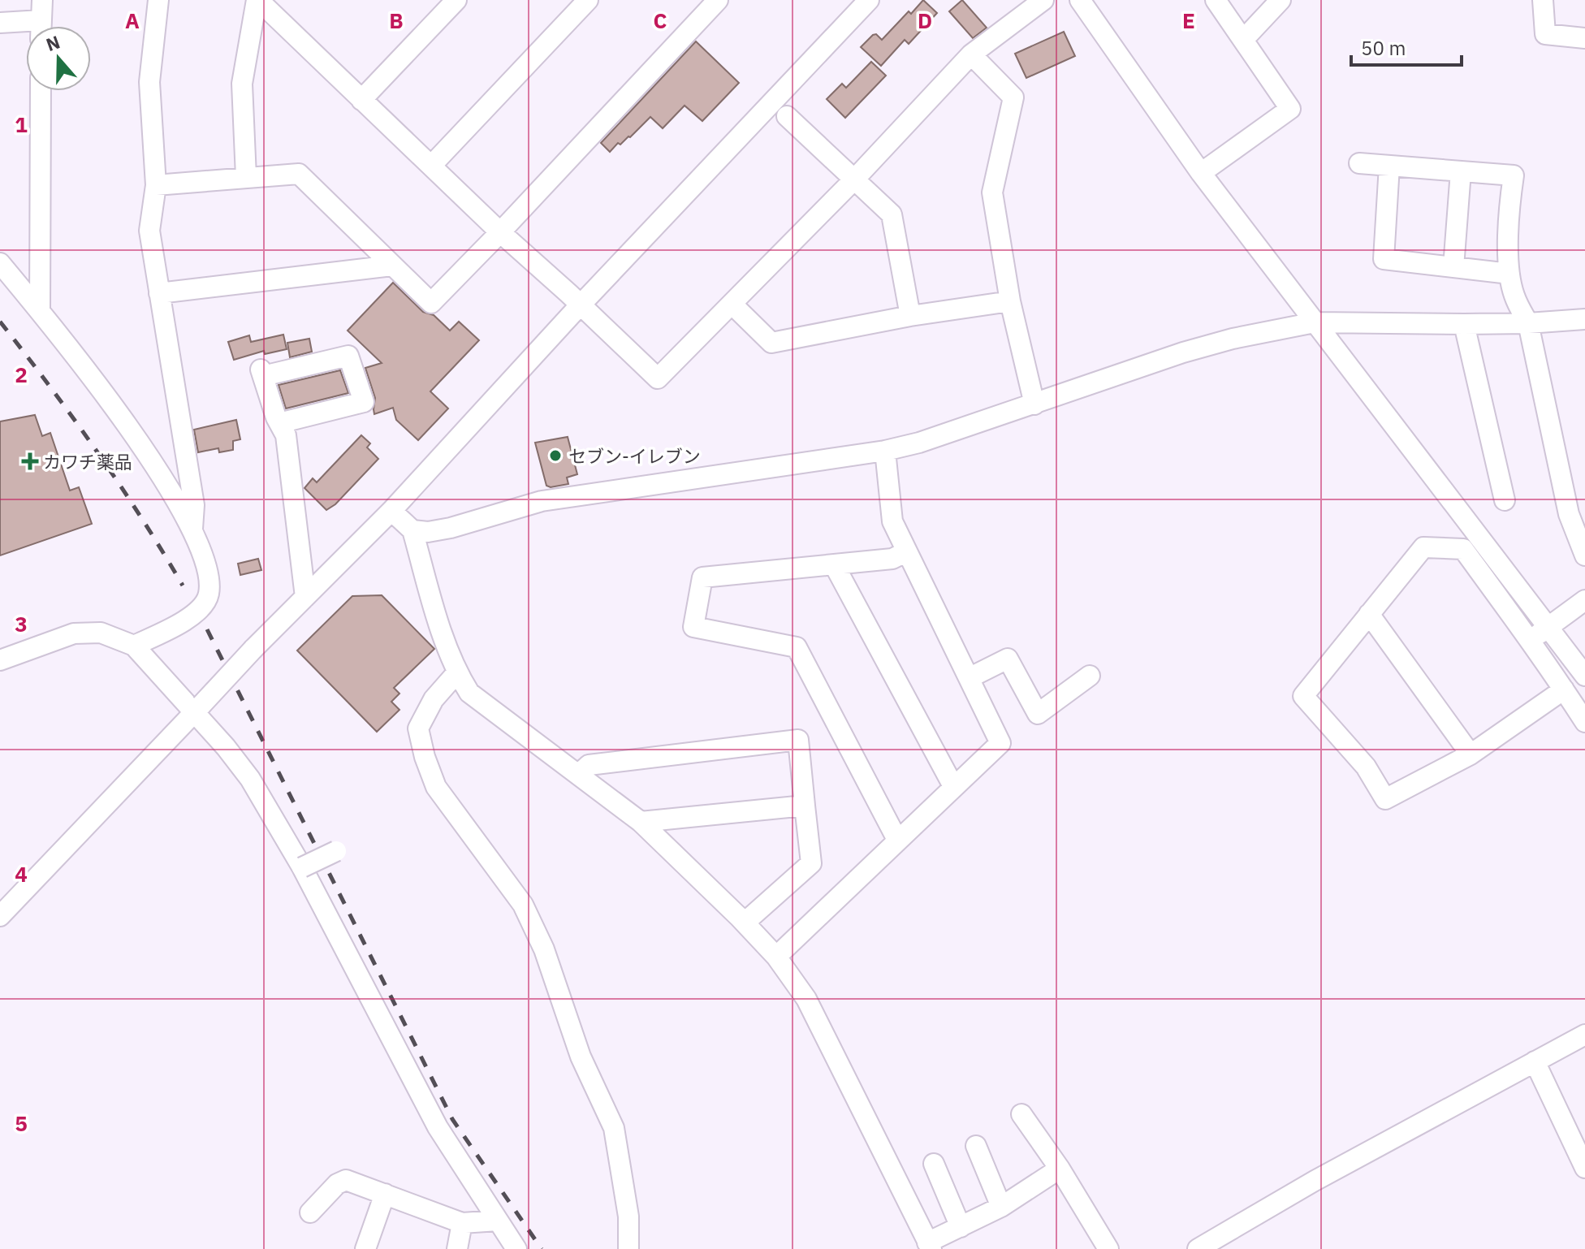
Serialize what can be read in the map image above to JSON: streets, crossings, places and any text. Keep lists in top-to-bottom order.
{
  "places": {
    "other": ["セブン-イレブン"],
    "health": ["カワチ薬品"]
  },
  "scale_bar": "50 m",
  "north": "top",
  "grid": {
    "columns": [
      "A",
      "B",
      "C",
      "D",
      "E"
    ],
    "rows": [
      "1",
      "2",
      "3",
      "4",
      "5"
    ]
  }
}
